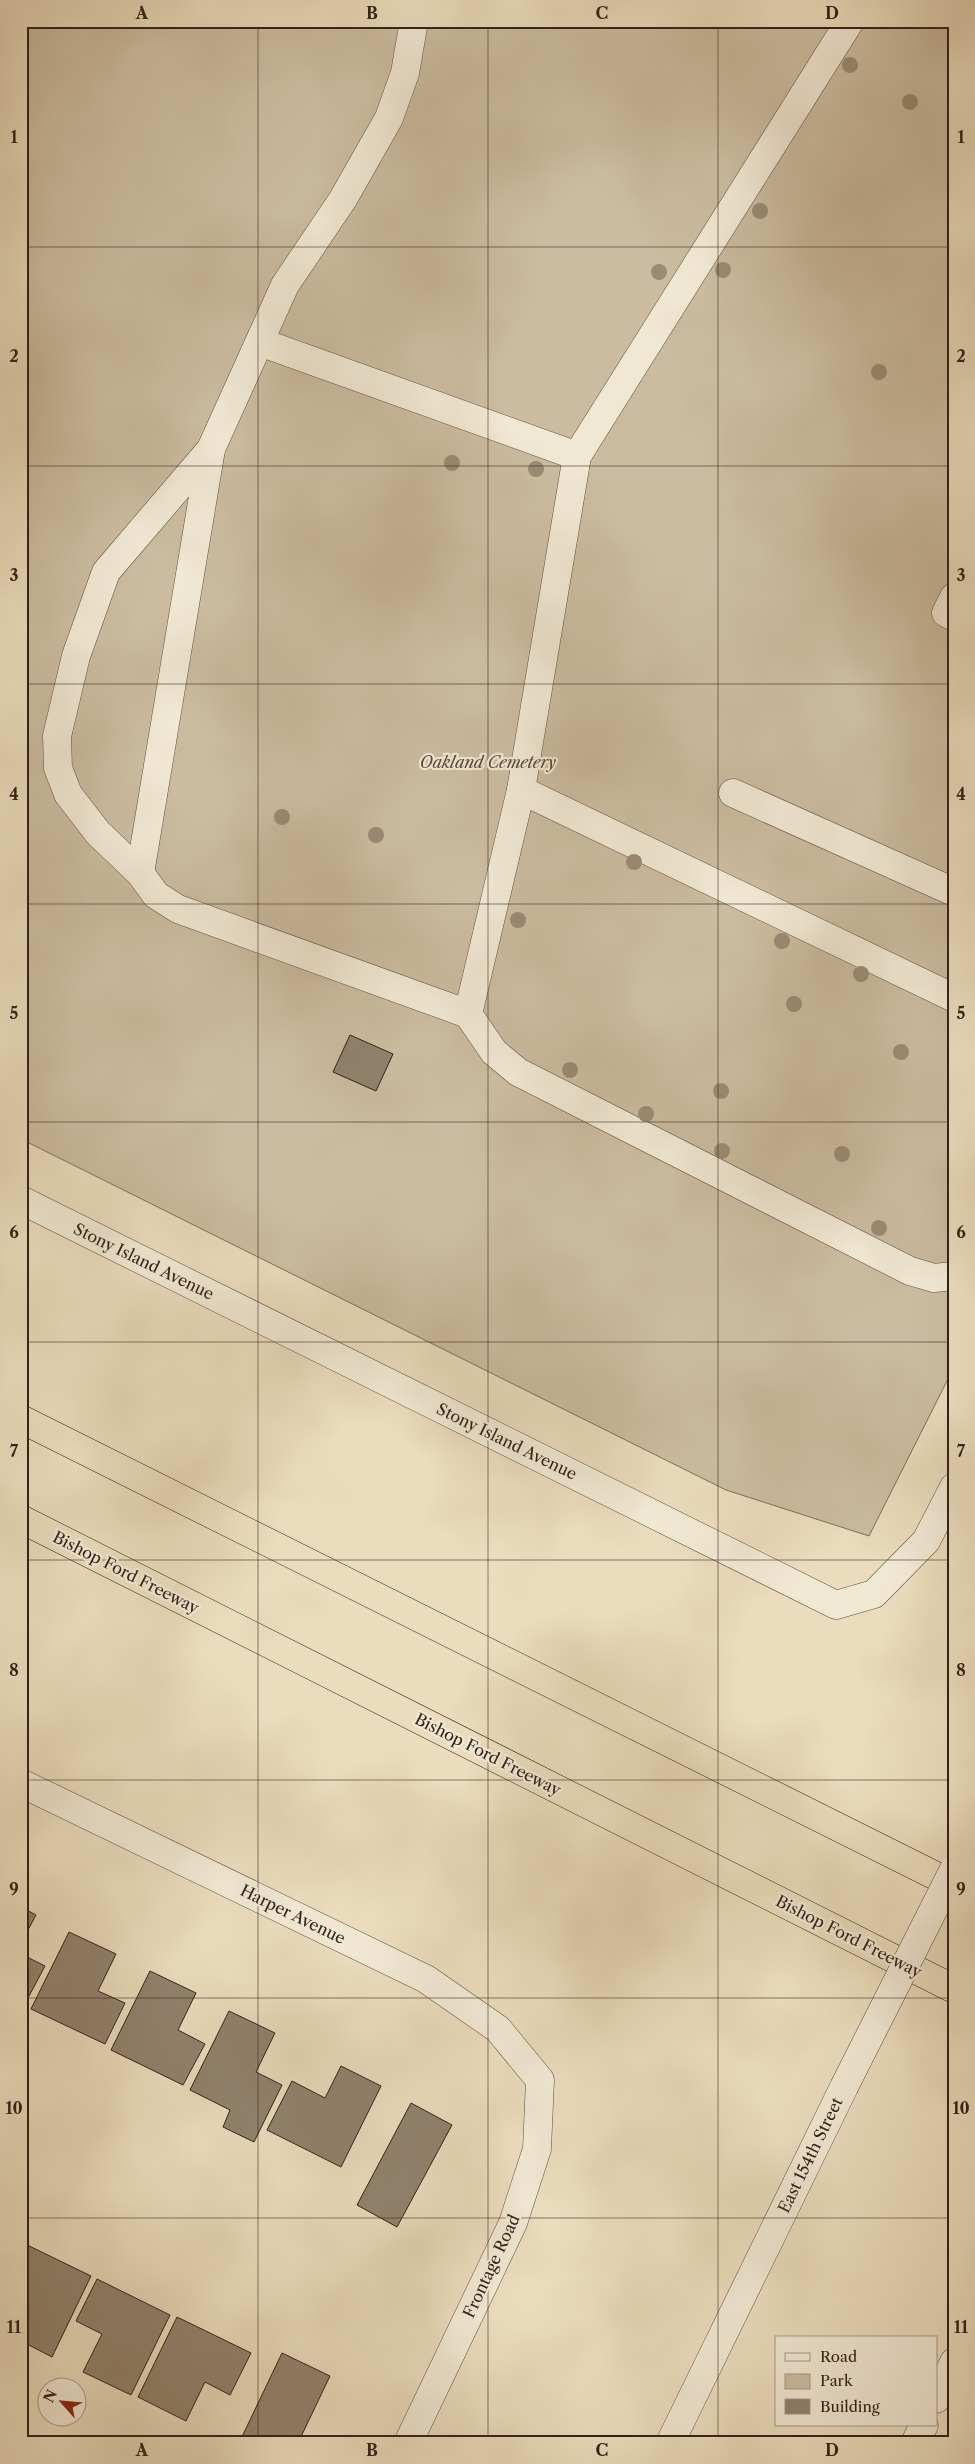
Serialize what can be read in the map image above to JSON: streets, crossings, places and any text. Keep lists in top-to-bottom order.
{
  "streets": {
    "highway": ["Bishop Ford Freeway"],
    "street": [
      "Stony Island Avenue",
      "Harper Avenue",
      "East 154th Street",
      "Frontage Road"
    ]
  },
  "crossings": [
    ["Harper Avenue", "Frontage Road"]
  ],
  "parks": ["Oakland Cemetery"],
  "legend": ["Road", "Park", "Building"],
  "north": "top left",
  "grid": {
    "columns": [
      "A",
      "B",
      "C",
      "D"
    ],
    "rows": [
      "1",
      "2",
      "3",
      "4",
      "5",
      "6",
      "7",
      "8",
      "9",
      "10",
      "11"
    ]
  }
}
